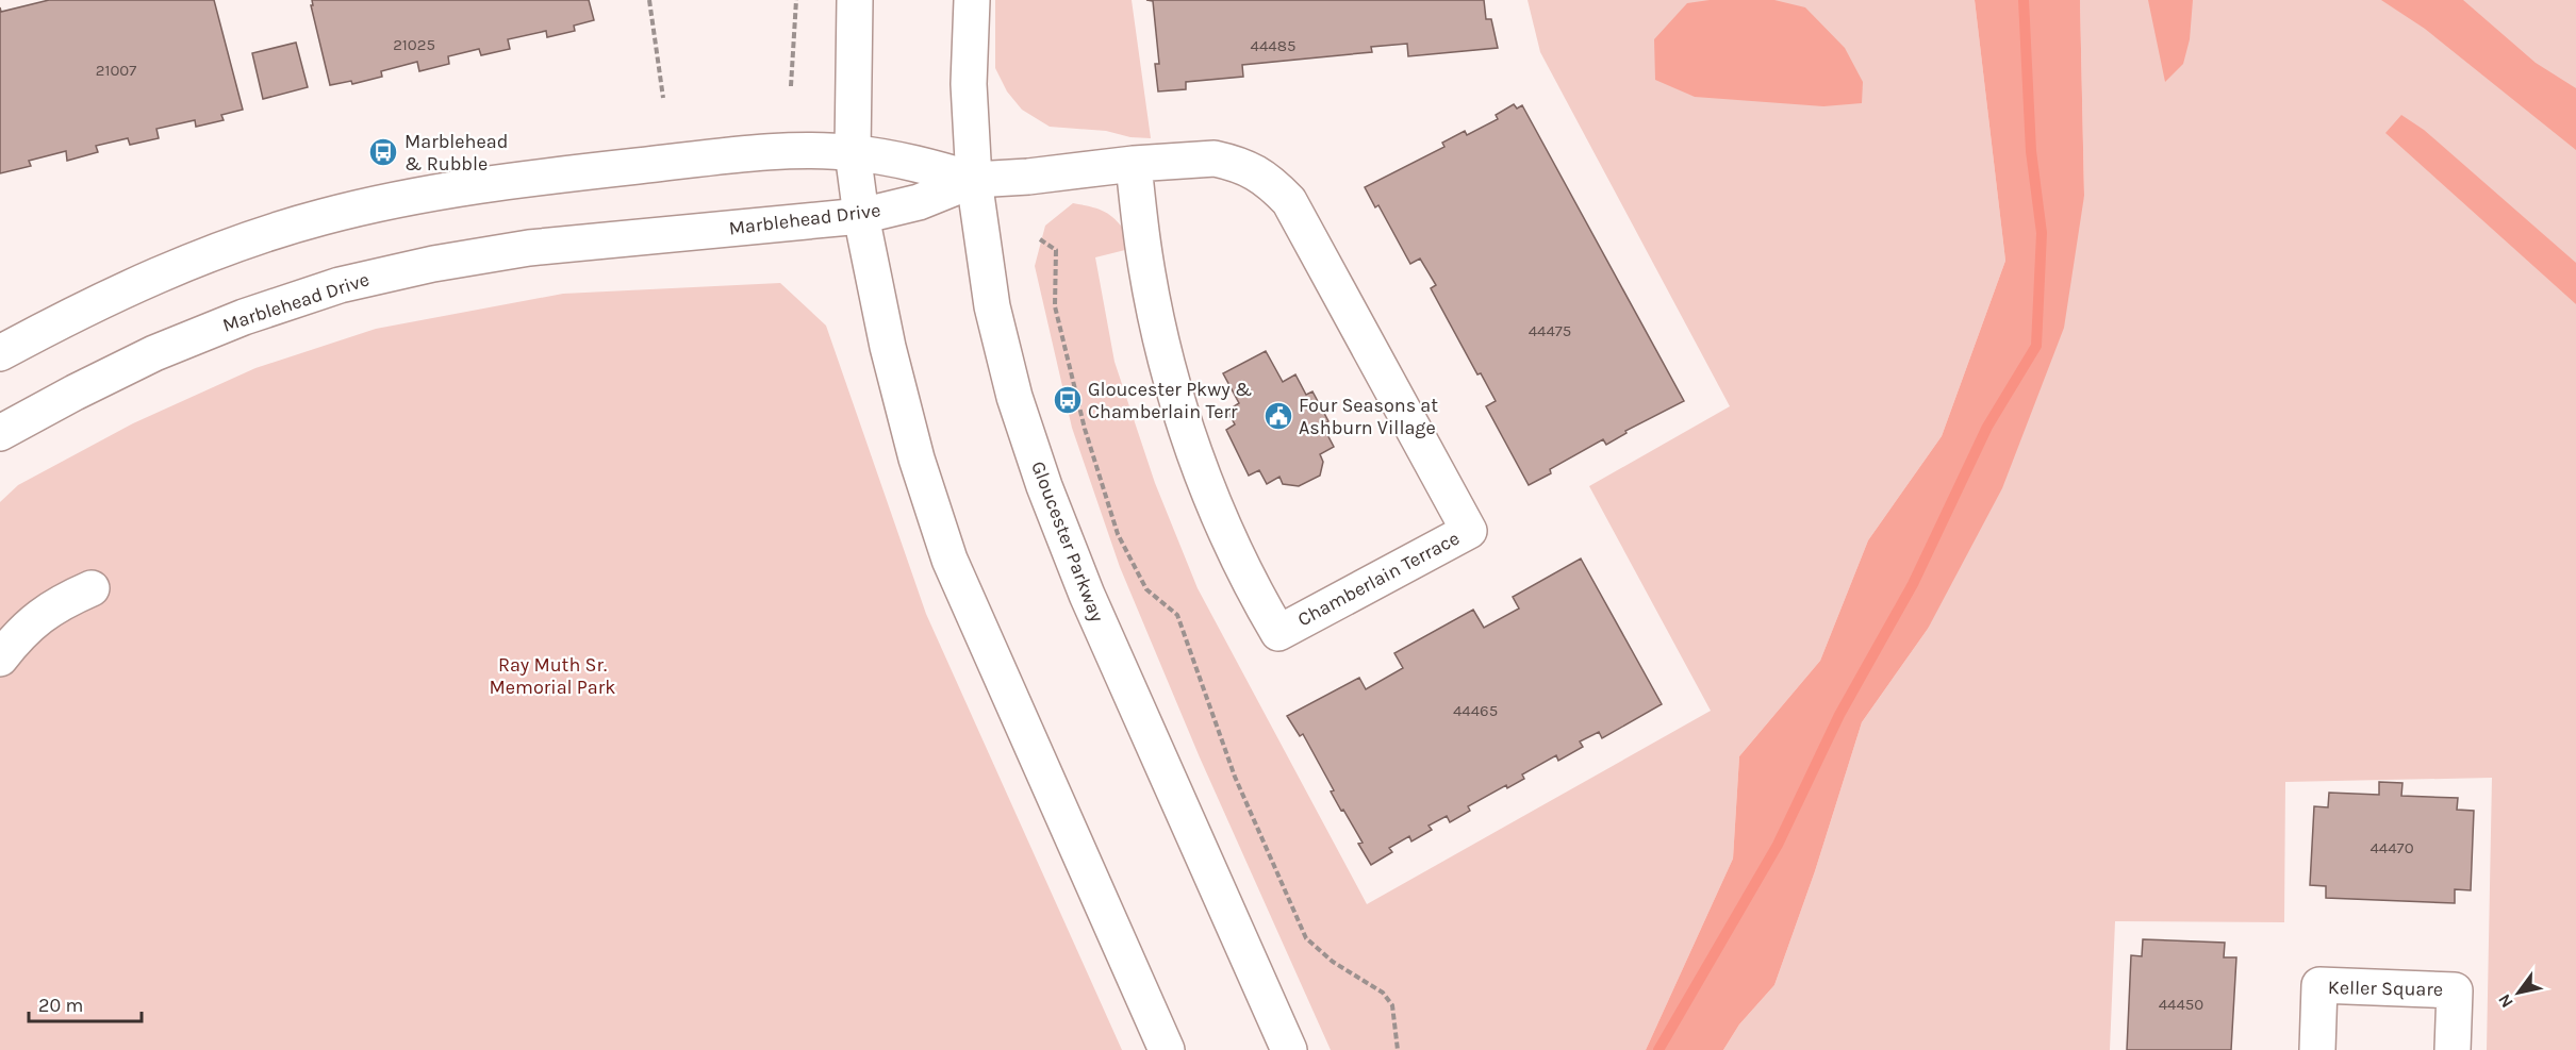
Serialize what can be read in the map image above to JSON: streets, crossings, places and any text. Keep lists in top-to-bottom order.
{
  "streets": {
    "street": [
      "Marblehead Drive",
      "Gloucester Parkway",
      "Chamberlain Terrace",
      "Keller Square"
    ]
  },
  "crossings": [
    ["Marblehead Drive", "Gloucester Parkway"],
    ["Marblehead Drive", "Chamberlain Terrace"],
    ["Gloucester Parkway", "Chamberlain Terrace"]
  ],
  "parks": ["Ray Muth Sr. Memorial Park"],
  "places": {
    "bus stop": ["Marblehead & Rubble", "Gloucester Pkwy & Chamberlain Terr"],
    "public building": ["Four Seasons at Ashburn Village"]
  },
  "house_numbers": [
    "21025",
    "44485",
    "21007",
    "44475",
    "44465",
    "44470",
    "44450"
  ],
  "scale_bar": "20 m",
  "north": "bottom left"
}
